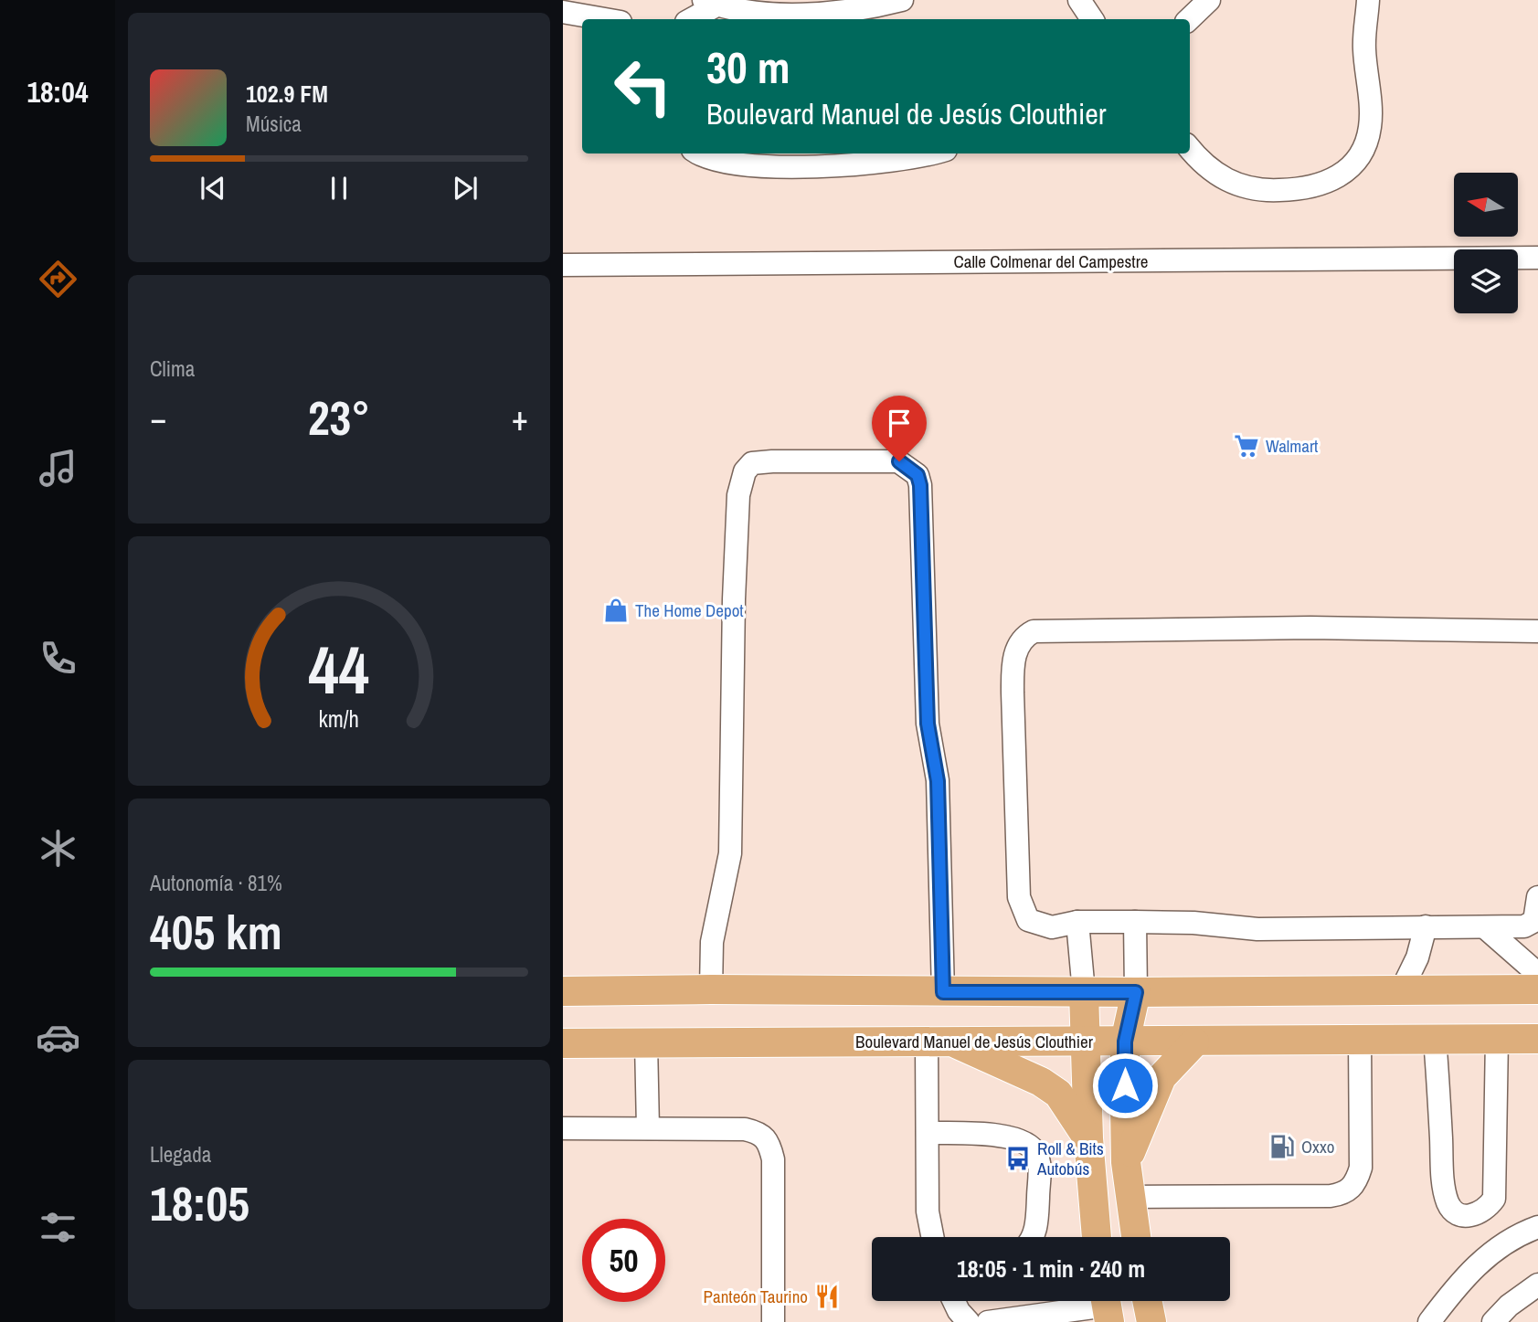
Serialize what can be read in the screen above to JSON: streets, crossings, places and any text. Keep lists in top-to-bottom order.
{
  "streets": {
    "main road": ["Boulevard Manuel de Jesús Clouthier"],
    "street": ["Calle Colmenar del Campestre"]
  },
  "places": {
    "supermarket": ["Walmart"],
    "shop": ["The Home Depot"],
    "fuel station": ["Oxxo"],
    "bus stop": ["Roll & Bits Autobús"],
    "restaurant": ["Panteón Taurino"]
  },
  "north": "left",
  "page": {
    "tabs": "18:04",
    "turn": ["30 m", "Boulevard Manuel de Jesús Clouthier"],
    "song": ["102.9 FM", "Música"],
    "tile": [
      "Clima",
      ["Autonomía · 81%", "405 km"],
      ["Llegada", "18:05"]
    ],
    "heat": ["−", "23°", "+"],
    "limit": "50",
    "trip": "18:05 · 1 min · 240 m",
    "gauge": ["44", "km/h"]
  }
}
